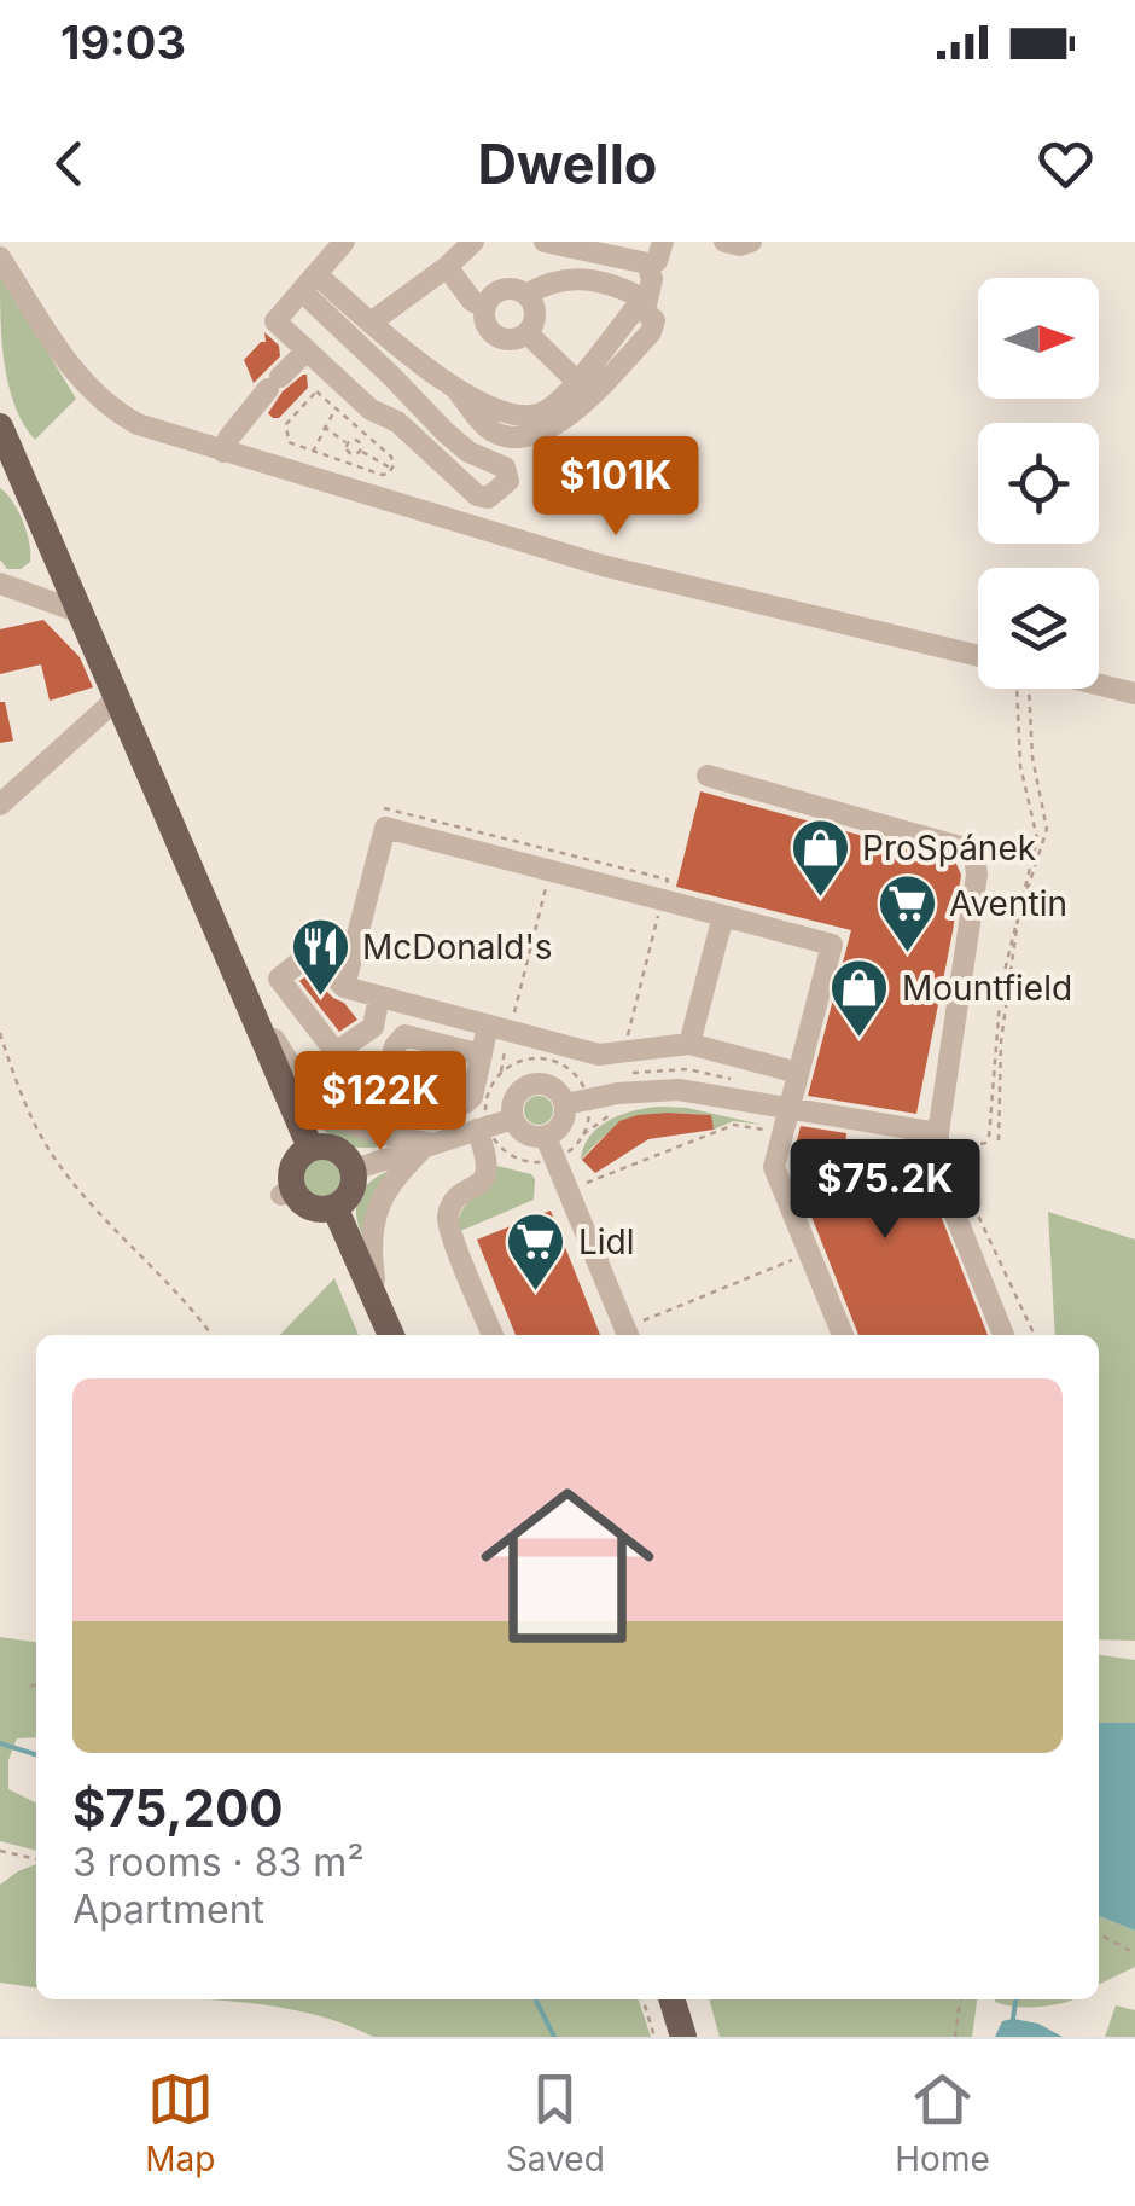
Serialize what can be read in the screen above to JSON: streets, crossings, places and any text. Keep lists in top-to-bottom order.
{
  "places": {
    "shop": ["ProSpánek", "Mountfield"],
    "supermarket": ["Aventin", "Lidl"],
    "restaurant": ["McDonald's"]
  },
  "north": "right",
  "page": {
    "status": "19:03",
    "header": "Dwello",
    "price": ["$101K", "$122K", "$75.2K"],
    "list": [
      {
        "name": "$75,200",
        "note": "3 rooms · 83 m² · Apartment"
      }
    ],
    "tabs": ["Map", "Saved", "Home"]
  }
}
